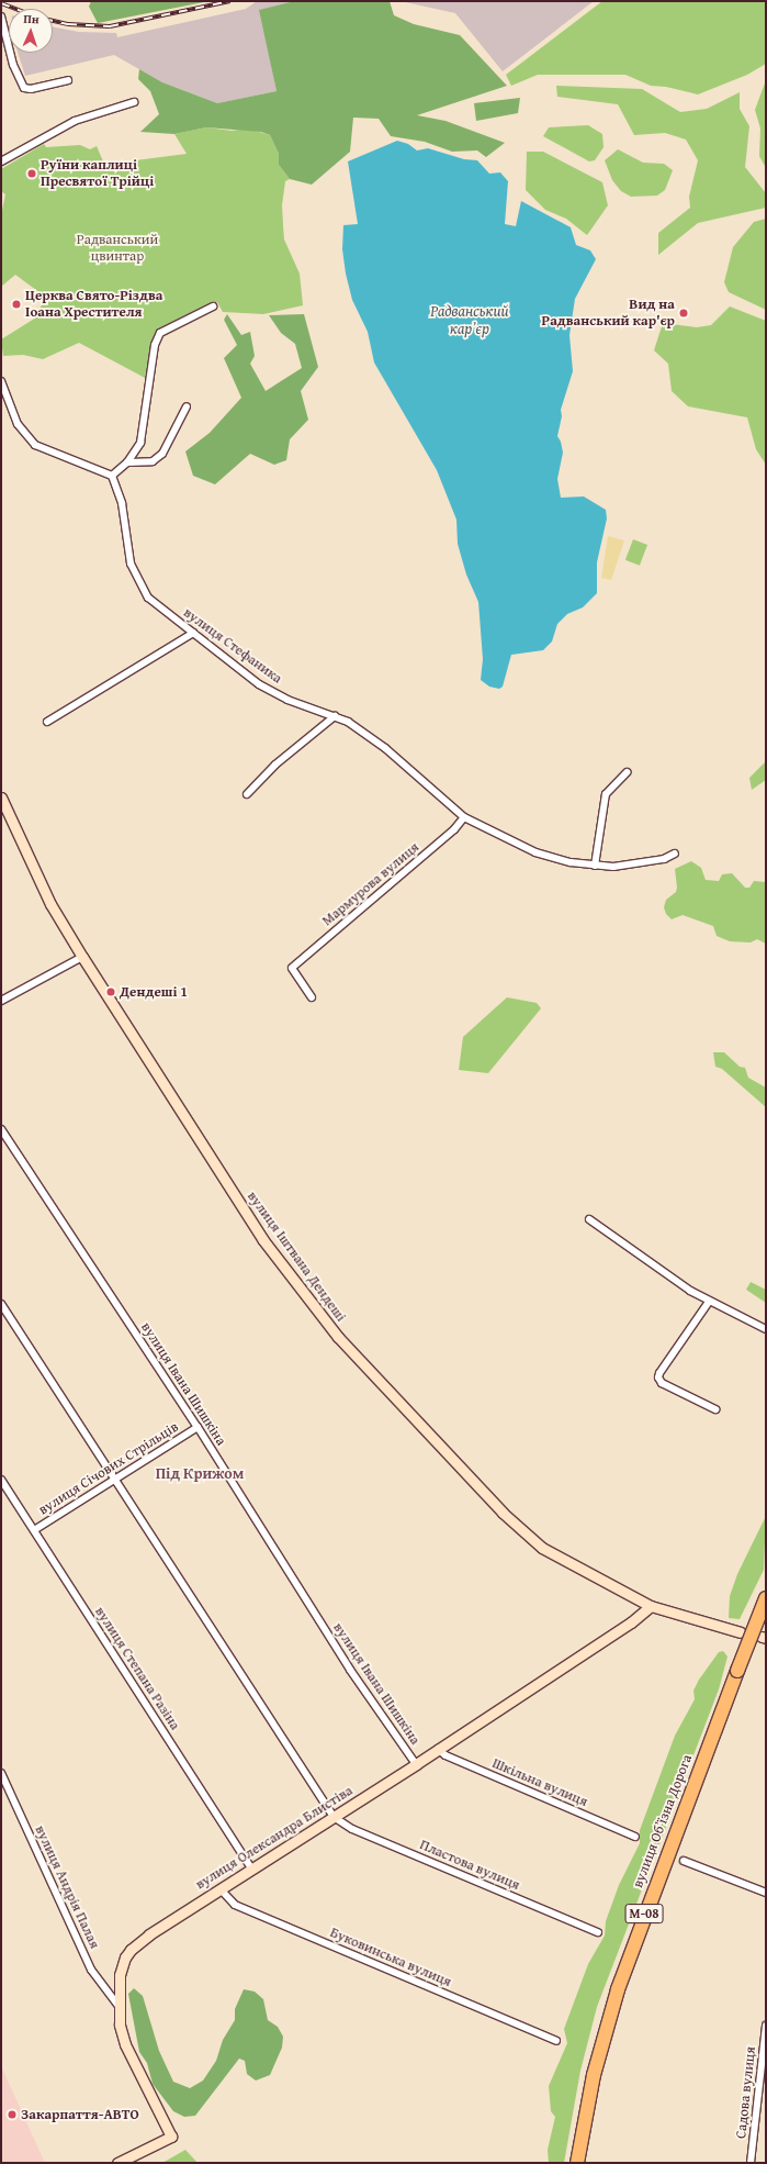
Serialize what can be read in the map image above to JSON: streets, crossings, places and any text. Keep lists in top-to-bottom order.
{
  "streets": {
    "highway": ["вулиця Обʼїзна Дорога", "М-08"],
    "street": [
      "вулиця Стефаника",
      "Мармурова вулиця",
      "вулиця Іштвана Дендеші",
      "вулиця Івана Шишкіна",
      "вулиця Січових Стрільців",
      "вулиця Степана Разіна",
      "Шкільна вулиця",
      "вулиця Олександра Блистіва",
      "Пластова вулиця",
      "вулиця Андрія Палая",
      "Буковинська вулиця",
      "Садова вулиця"
    ]
  },
  "crossings": [
    ["вулиця Стефаника", "Мармурова вулиця"],
    ["вулиця Іштвана Дендеші", "вулиця Олександра Блистіва"],
    ["вулиця Івана Шишкіна", "вулиця Січових Стрільців"],
    ["вулиця Івана Шишкіна", "вулиця Олександра Блистіва"],
    ["вулиця Січових Стрільців", "вулиця Степана Разіна"],
    ["вулиця Степана Разіна", "вулиця Олександра Блистіва"],
    ["Шкільна вулиця", "вулиця Олександра Блистіва"],
    ["вулиця Олександра Блистіва", "Пластова вулиця"],
    ["вулиця Олександра Блистіва", "вулиця Андрія Палая"],
    ["вулиця Олександра Блистіва", "Буковинська вулиця"]
  ],
  "districts": ["Під Крижом"],
  "water": ["Радванський карʼєр"],
  "parks": ["Радванський цвинтар"],
  "places": [
    "Руїни каплиці Пресвятої Трійці",
    "Церква Свято-Різдва Іоана Хрестителя",
    "Вид на Радванський кар'єр",
    "Дендеші 1",
    "Закарпаття-АВТО"
  ],
  "north": "top"
}
